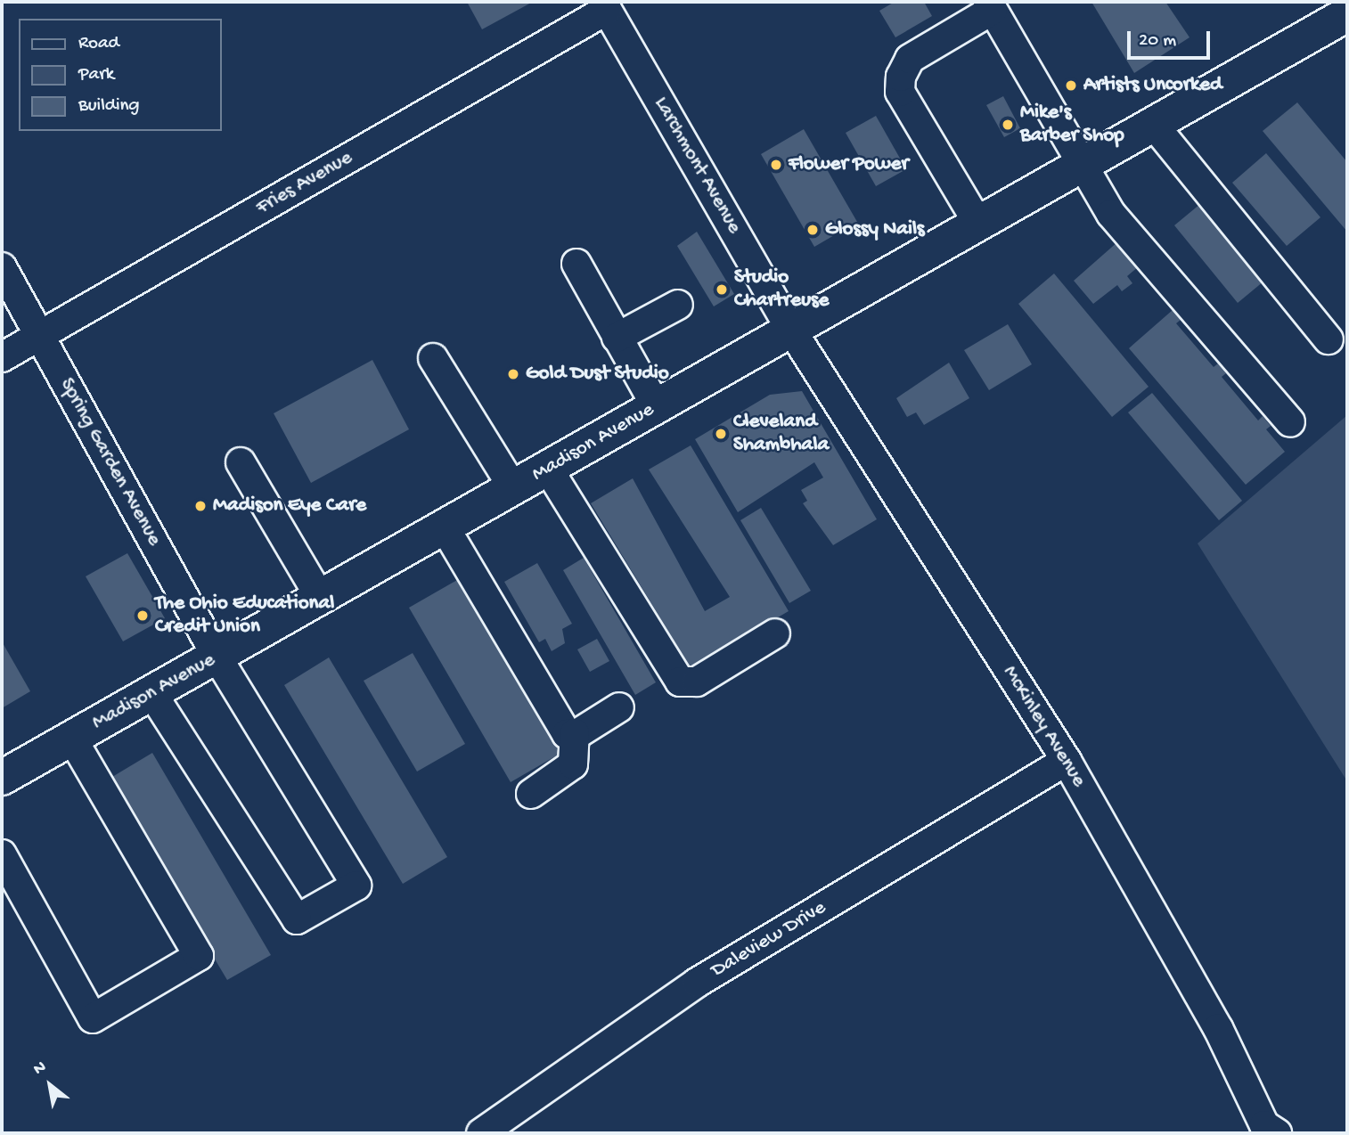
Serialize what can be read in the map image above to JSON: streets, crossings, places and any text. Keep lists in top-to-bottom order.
{
  "streets": {
    "main road": ["Madison Avenue"],
    "street": [
      "Larchmont Avenue",
      "Fries Avenue",
      "Spring Garden Avenue",
      "McKinley Avenue",
      "Daleview Drive"
    ]
  },
  "crossings": [
    ["Larchmont Avenue", "Fries Avenue"],
    ["Larchmont Avenue", "Madison Avenue"],
    ["Larchmont Avenue", "McKinley Avenue"],
    ["Fries Avenue", "Spring Garden Avenue"],
    ["Madison Avenue", "Spring Garden Avenue"],
    ["Madison Avenue", "McKinley Avenue"],
    ["McKinley Avenue", "Daleview Drive"]
  ],
  "places": [
    "Artists Uncorked",
    "Mike's Barber Shop",
    "Flower Power",
    "Glossy Nails",
    "Studio Chartreuse",
    "Gold Dust Studio",
    "Cleveland Shambhala",
    "Madison Eye Care",
    "The Ohio Educational Credit Union"
  ],
  "legend": ["Road", "Park", "Building"],
  "scale_bar": "20 m",
  "north": "top left"
}
